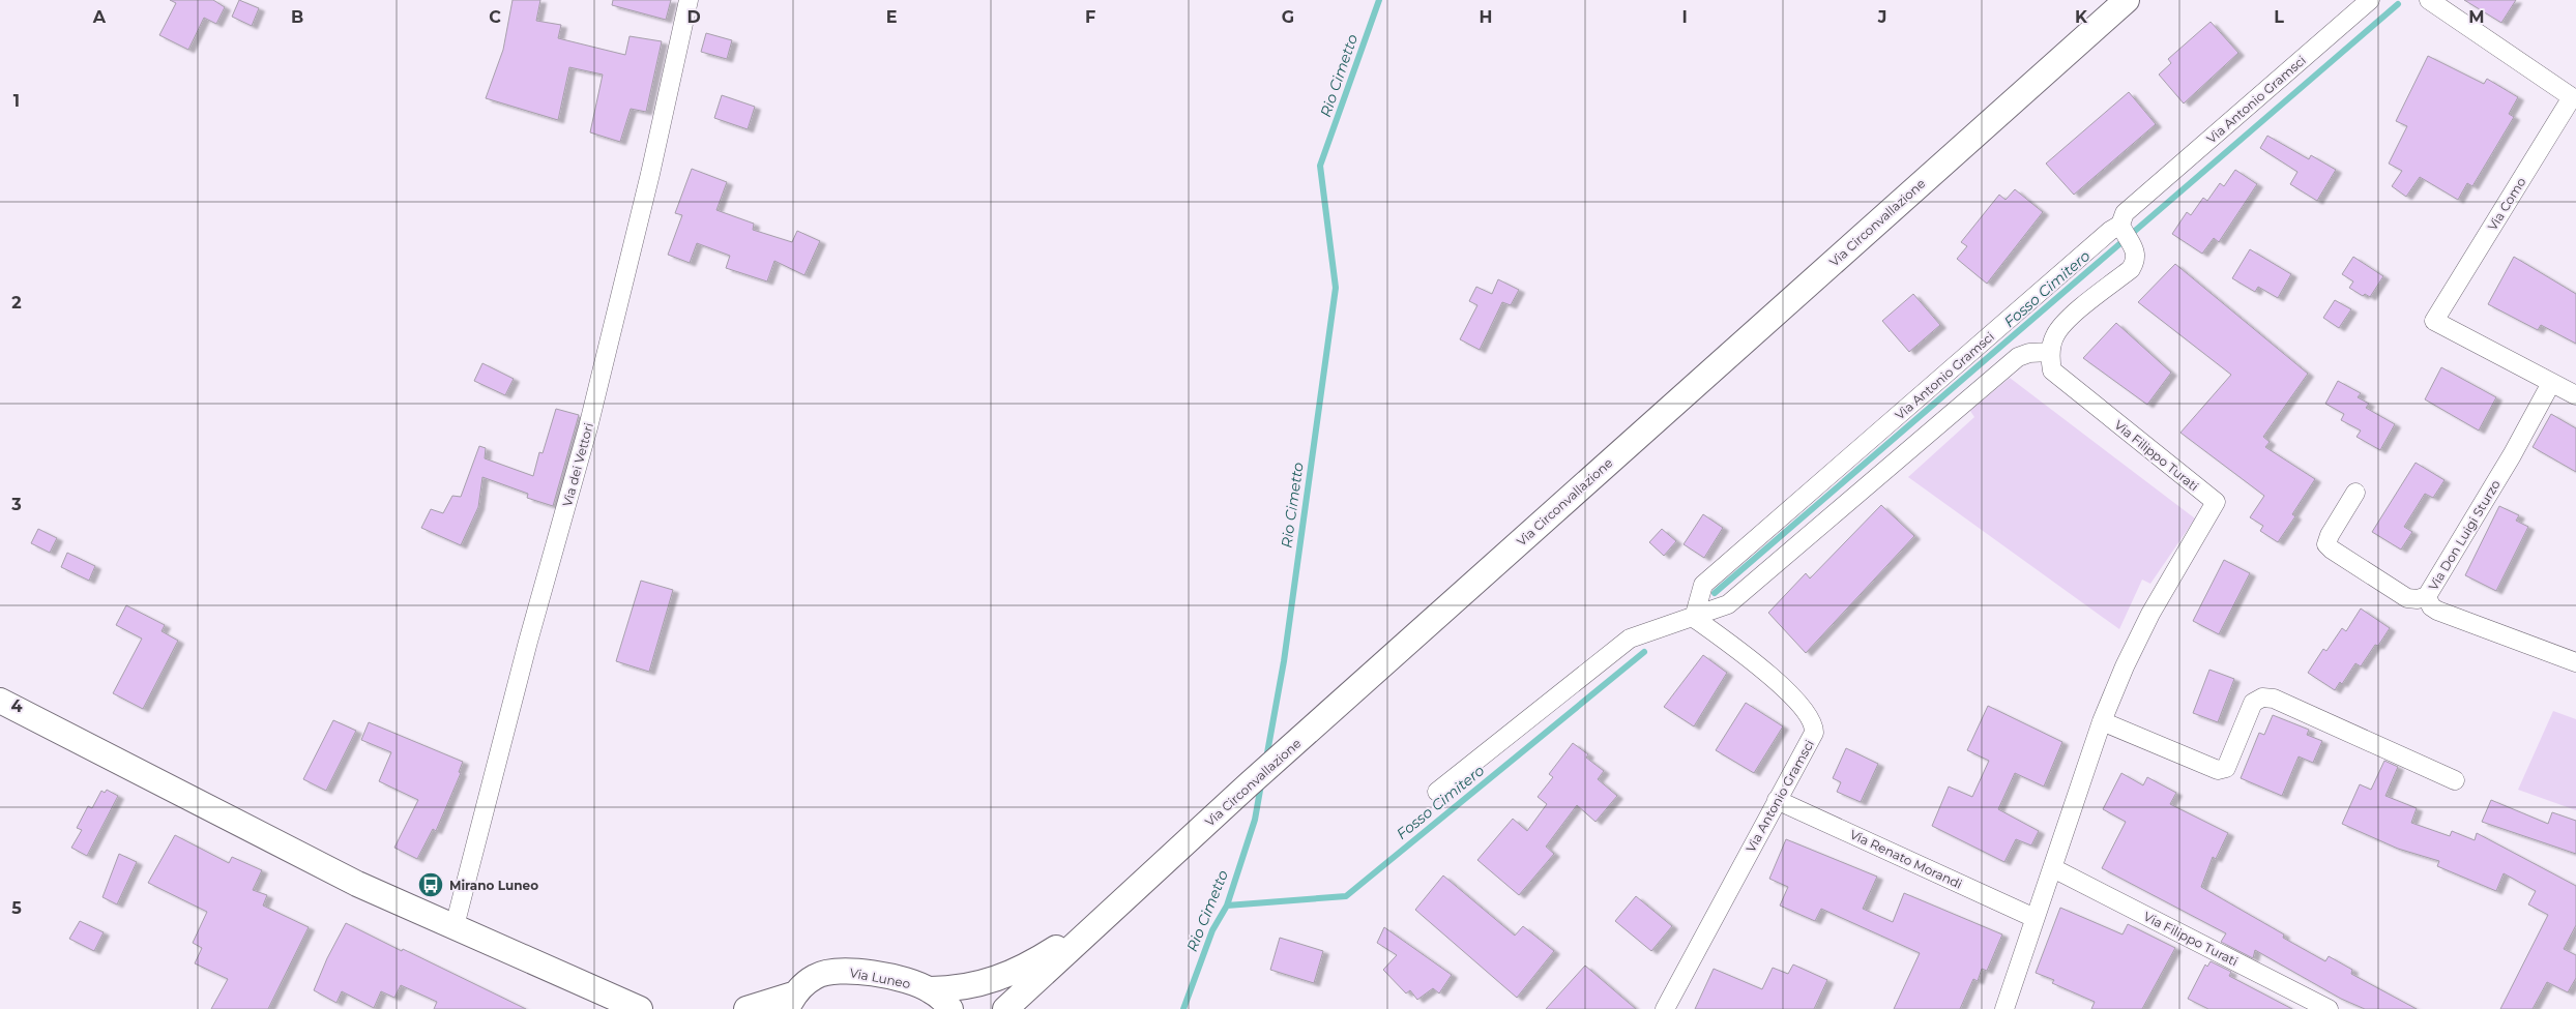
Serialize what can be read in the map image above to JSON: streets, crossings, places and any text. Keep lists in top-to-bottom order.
{
  "streets": {
    "main road": ["Via Circonvallazione", "Via Luneo"],
    "street": [
      "Via Antonio Gramsci",
      "Via Como",
      "Via Filippo Turati",
      "Via dei Vettori",
      "Via Don Luigi Sturzo",
      "Via Renato Morandi"
    ]
  },
  "crossings": [
    ["Via Antonio Gramsci", "Via Renato Morandi"],
    ["Via Como", "Via Don Luigi Sturzo"],
    ["Via Filippo Turati", "Via Renato Morandi"]
  ],
  "water": ["Rio Cimetto", "Fosso Cimitero"],
  "places": {
    "bus stop": ["Mirano Luneo"]
  },
  "grid": {
    "columns": [
      "A",
      "B",
      "C",
      "D",
      "E",
      "F",
      "G",
      "H",
      "I",
      "J",
      "K",
      "L",
      "M"
    ],
    "rows": [
      "1",
      "2",
      "3",
      "4",
      "5"
    ]
  }
}
